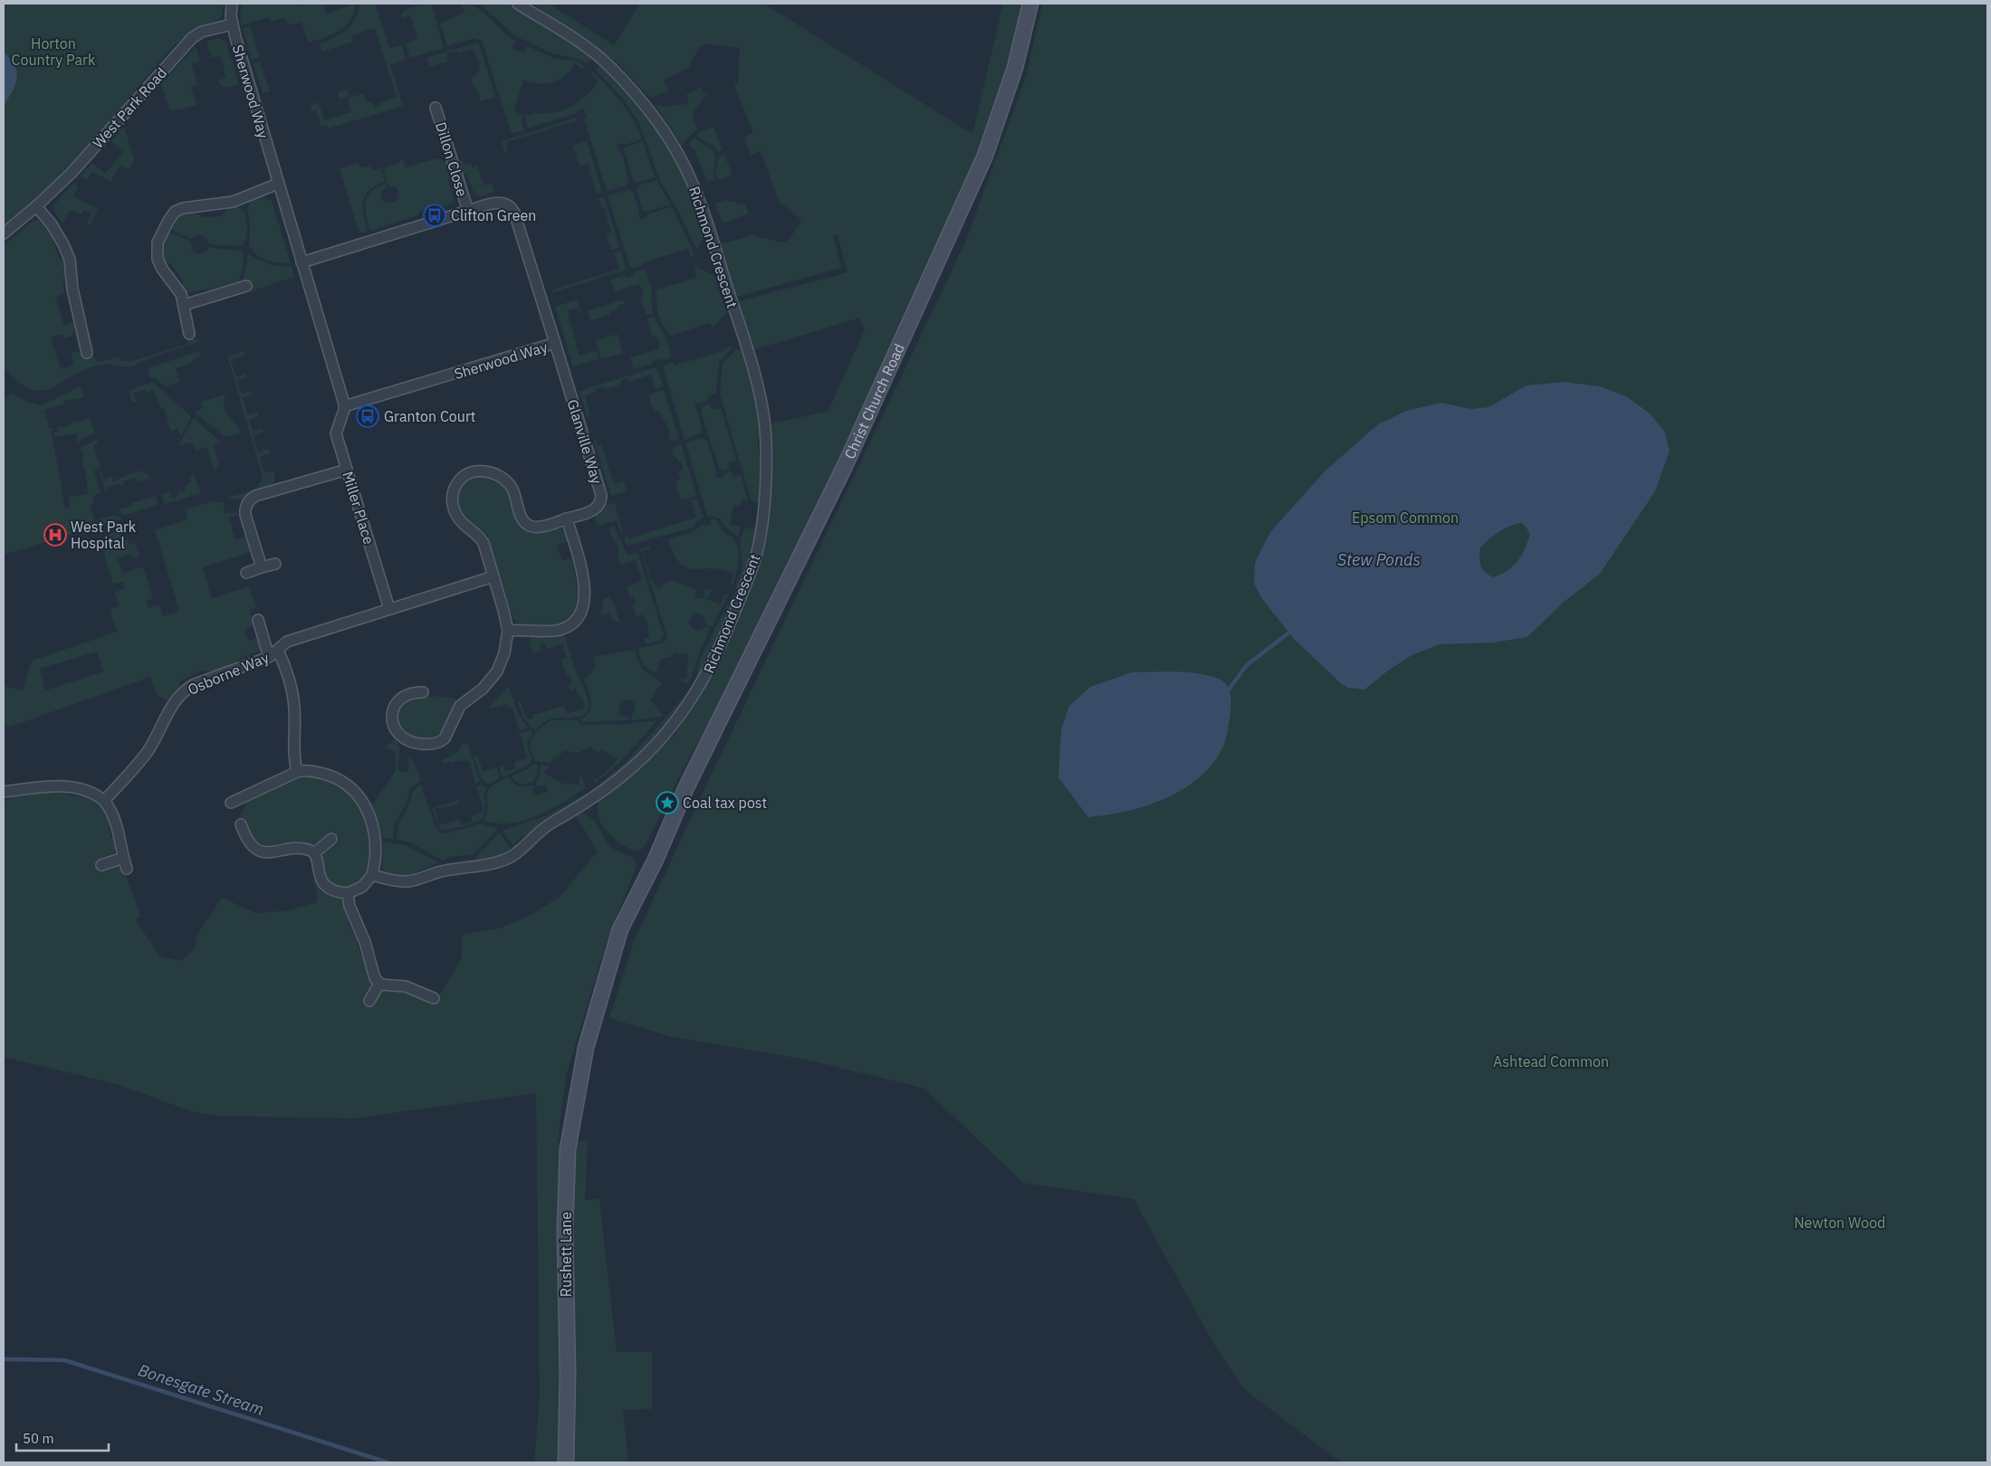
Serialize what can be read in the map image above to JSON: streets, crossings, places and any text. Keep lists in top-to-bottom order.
{
  "streets": {
    "main road": ["Christ Church Road", "Rushett Lane"],
    "street": [
      "Sherwood Way",
      "West Park Road",
      "Dillon Close",
      "Richmond Crescent",
      "Glanville Way",
      "Miller Place",
      "Osborne Way"
    ]
  },
  "crossings": [
    ["Sherwood Way", "West Park Road"],
    ["Sherwood Way", "Dillon Close"],
    ["Sherwood Way", "Glanville Way"],
    ["Sherwood Way", "Miller Place"],
    ["Christ Church Road", "Rushett Lane"],
    ["Miller Place", "Osborne Way"]
  ],
  "water": ["Stew Ponds", "Bonesgate Stream"],
  "parks": [
    "Horton Country Park",
    "Epsom Common",
    "Ashtead Common",
    "Newton Wood"
  ],
  "places": {
    "bus stop": ["Clifton Green", "Granton Court"],
    "hospital": ["West Park Hospital"],
    "place": ["Coal tax post"]
  },
  "scale_bar": "50 m"
}
